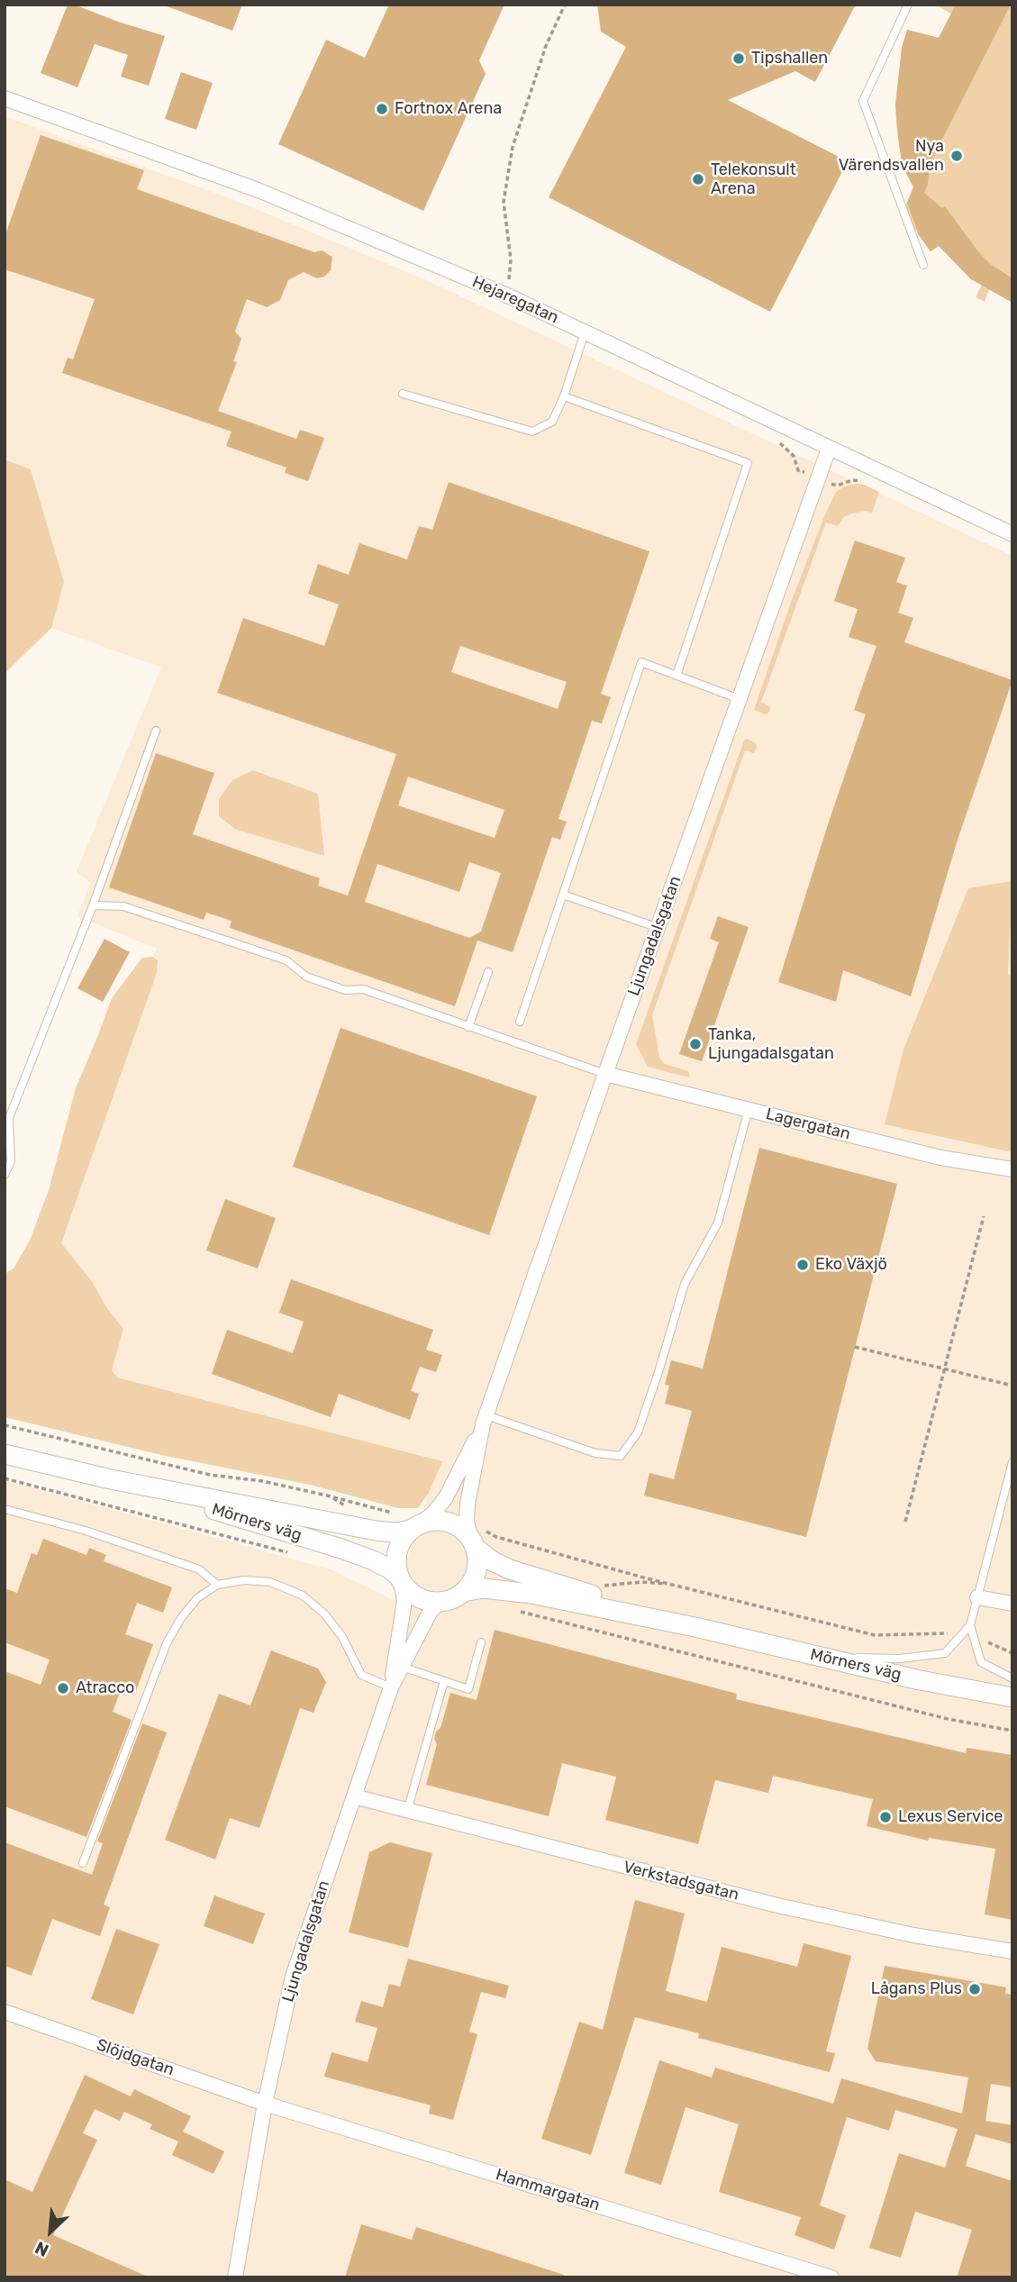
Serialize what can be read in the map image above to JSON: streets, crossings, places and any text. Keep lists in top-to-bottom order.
{
  "streets": {
    "main road": ["Mörners väg"],
    "street": [
      "Hejaregatan",
      "Ljungadalsgatan",
      "Lagergatan",
      "Verkstadsgatan",
      "Slöjdgatan",
      "Hammargatan"
    ]
  },
  "crossings": [
    ["Hejaregatan", "Ljungadalsgatan"],
    ["Ljungadalsgatan", "Lagergatan"],
    ["Ljungadalsgatan", "Mörners väg"],
    ["Ljungadalsgatan", "Verkstadsgatan"],
    ["Ljungadalsgatan", "Slöjdgatan"],
    ["Ljungadalsgatan", "Hammargatan"],
    ["Slöjdgatan", "Hammargatan"]
  ],
  "places": [
    "Tipshallen",
    "Fortnox Arena",
    "Nya Värendsvallen",
    "Telekonsult Arena",
    "Tanka, Ljungadalsgatan",
    "Eko Växjö",
    "Atracco",
    "Lexus Service",
    "Lågans Plus"
  ],
  "north": "bottom left"
}
